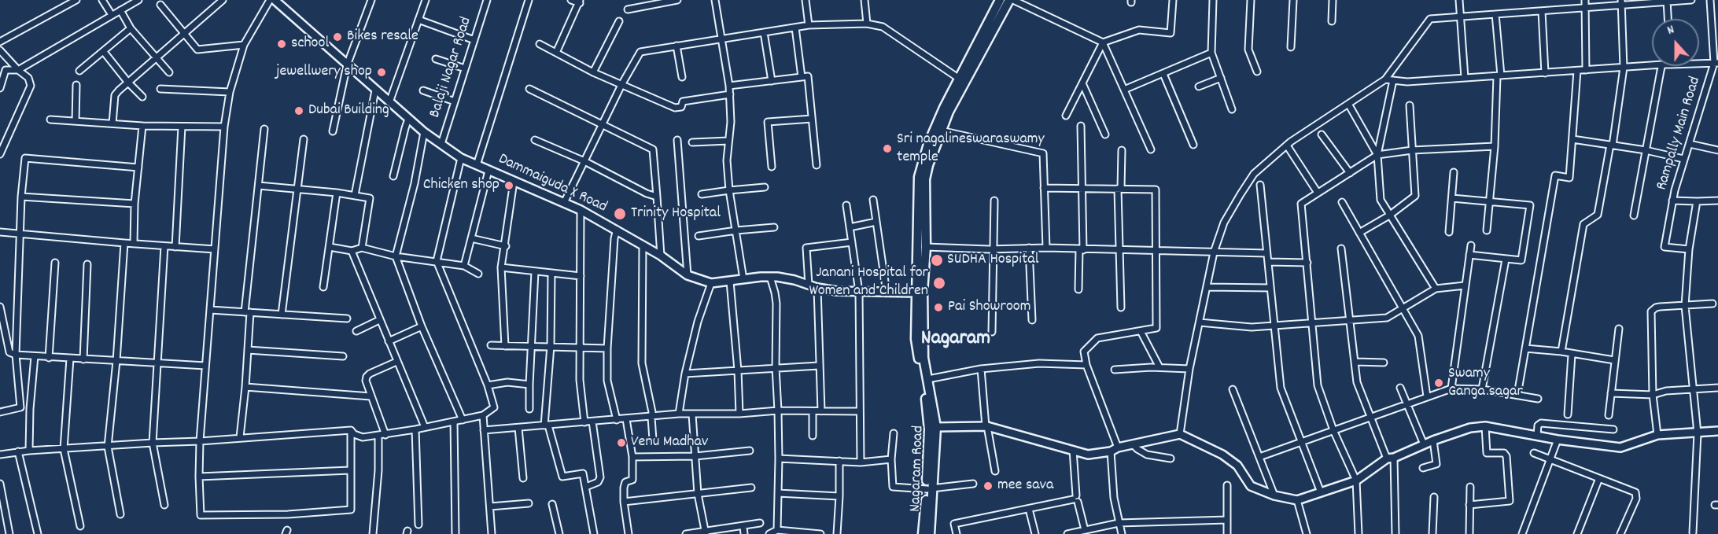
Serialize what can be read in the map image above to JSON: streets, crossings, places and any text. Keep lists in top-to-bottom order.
{
  "streets": {
    "main road": ["Nagaram Road"],
    "street": ["Balaji Nagar Road", "Rampally Main Road", "Dammaiguda X Road"]
  },
  "crossings": [
    ["Balaji Nagar Road", "Dammaiguda X Road"],
    ["Dammaiguda X Road", "Nagaram Road"]
  ],
  "districts": ["Nagaram"],
  "places": [
    "Bikes resale",
    "school",
    "jewellwery shop",
    "Dubai Building",
    "Sri nagalineswaraswamy temple",
    "Chicken shop",
    "Trinity Hospital",
    "SUDHA Hospital",
    "Janani Hospital for Women and Children",
    "Pai Showroom",
    "Swamy Ganga sagar",
    "Venu Madhav",
    "mee sava"
  ],
  "north": "top"
}
